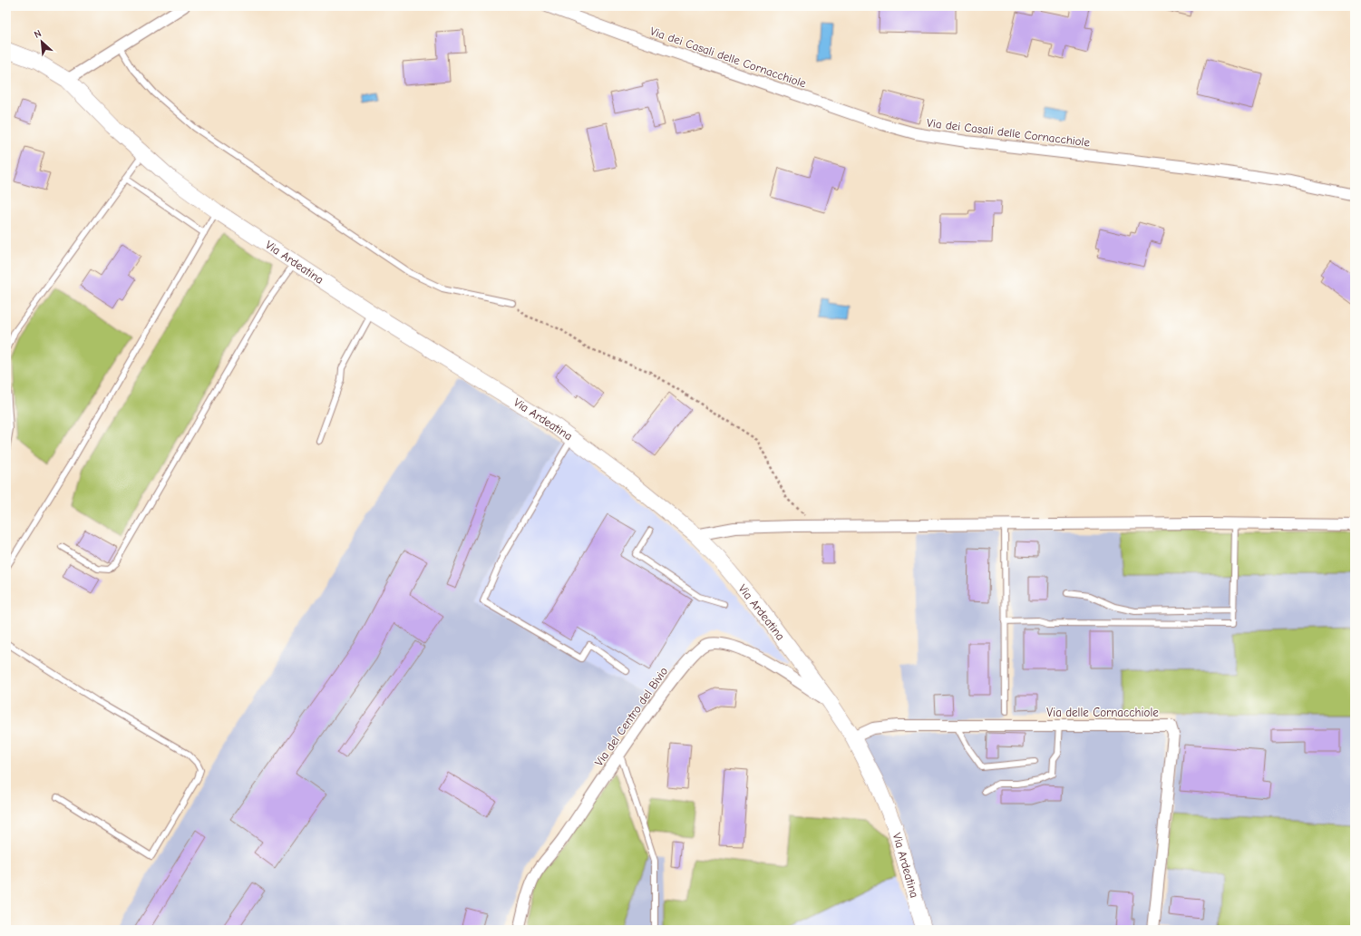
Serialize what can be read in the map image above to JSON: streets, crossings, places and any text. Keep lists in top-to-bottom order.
{
  "streets": {
    "main road": ["Via Ardeatina"],
    "street": ["Via dei Casali delle Cornacchiole", "Via delle Cornacchiole", "Via del Centro del Bivio"]
  },
  "crossings": [
    ["Via Ardeatina", "Via delle Cornacchiole"],
    ["Via Ardeatina", "Via del Centro del Bivio"]
  ],
  "north": "top left"
}
